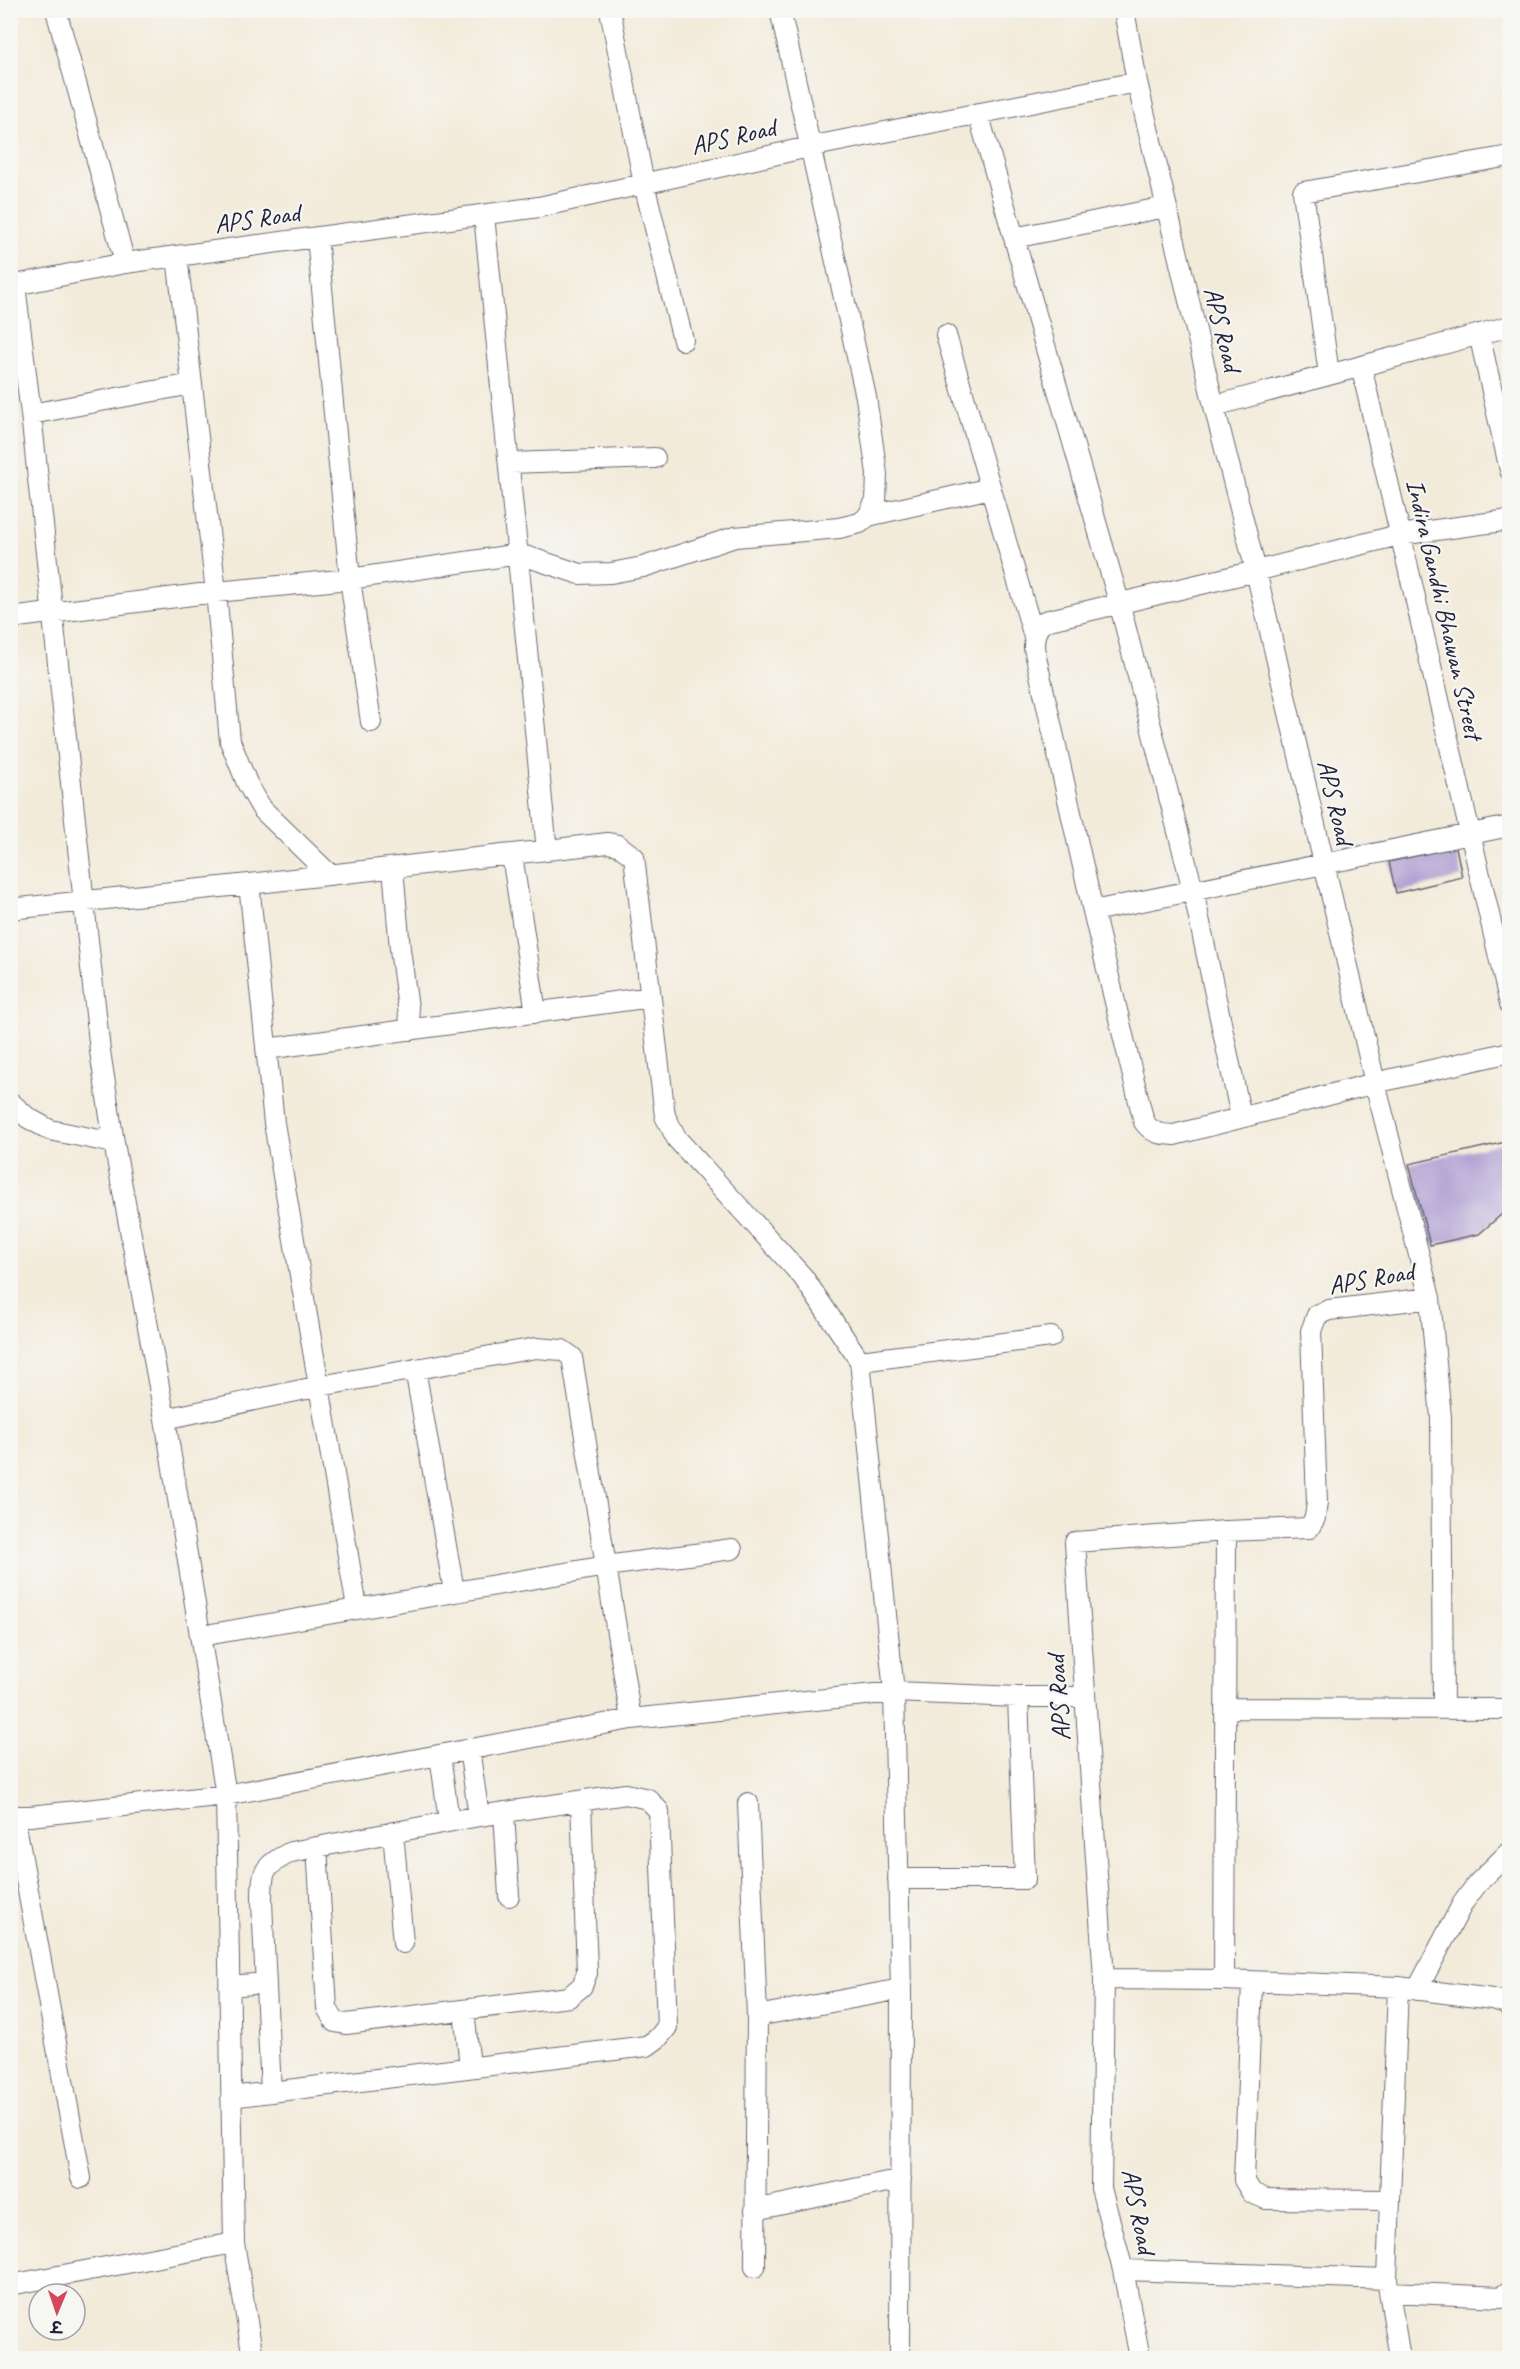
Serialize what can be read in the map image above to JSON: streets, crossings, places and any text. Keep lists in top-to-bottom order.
{
  "streets": {
    "street": ["APS Road", "Indira Gandhi Bhawan Street"]
  },
  "north": "bottom"
}
